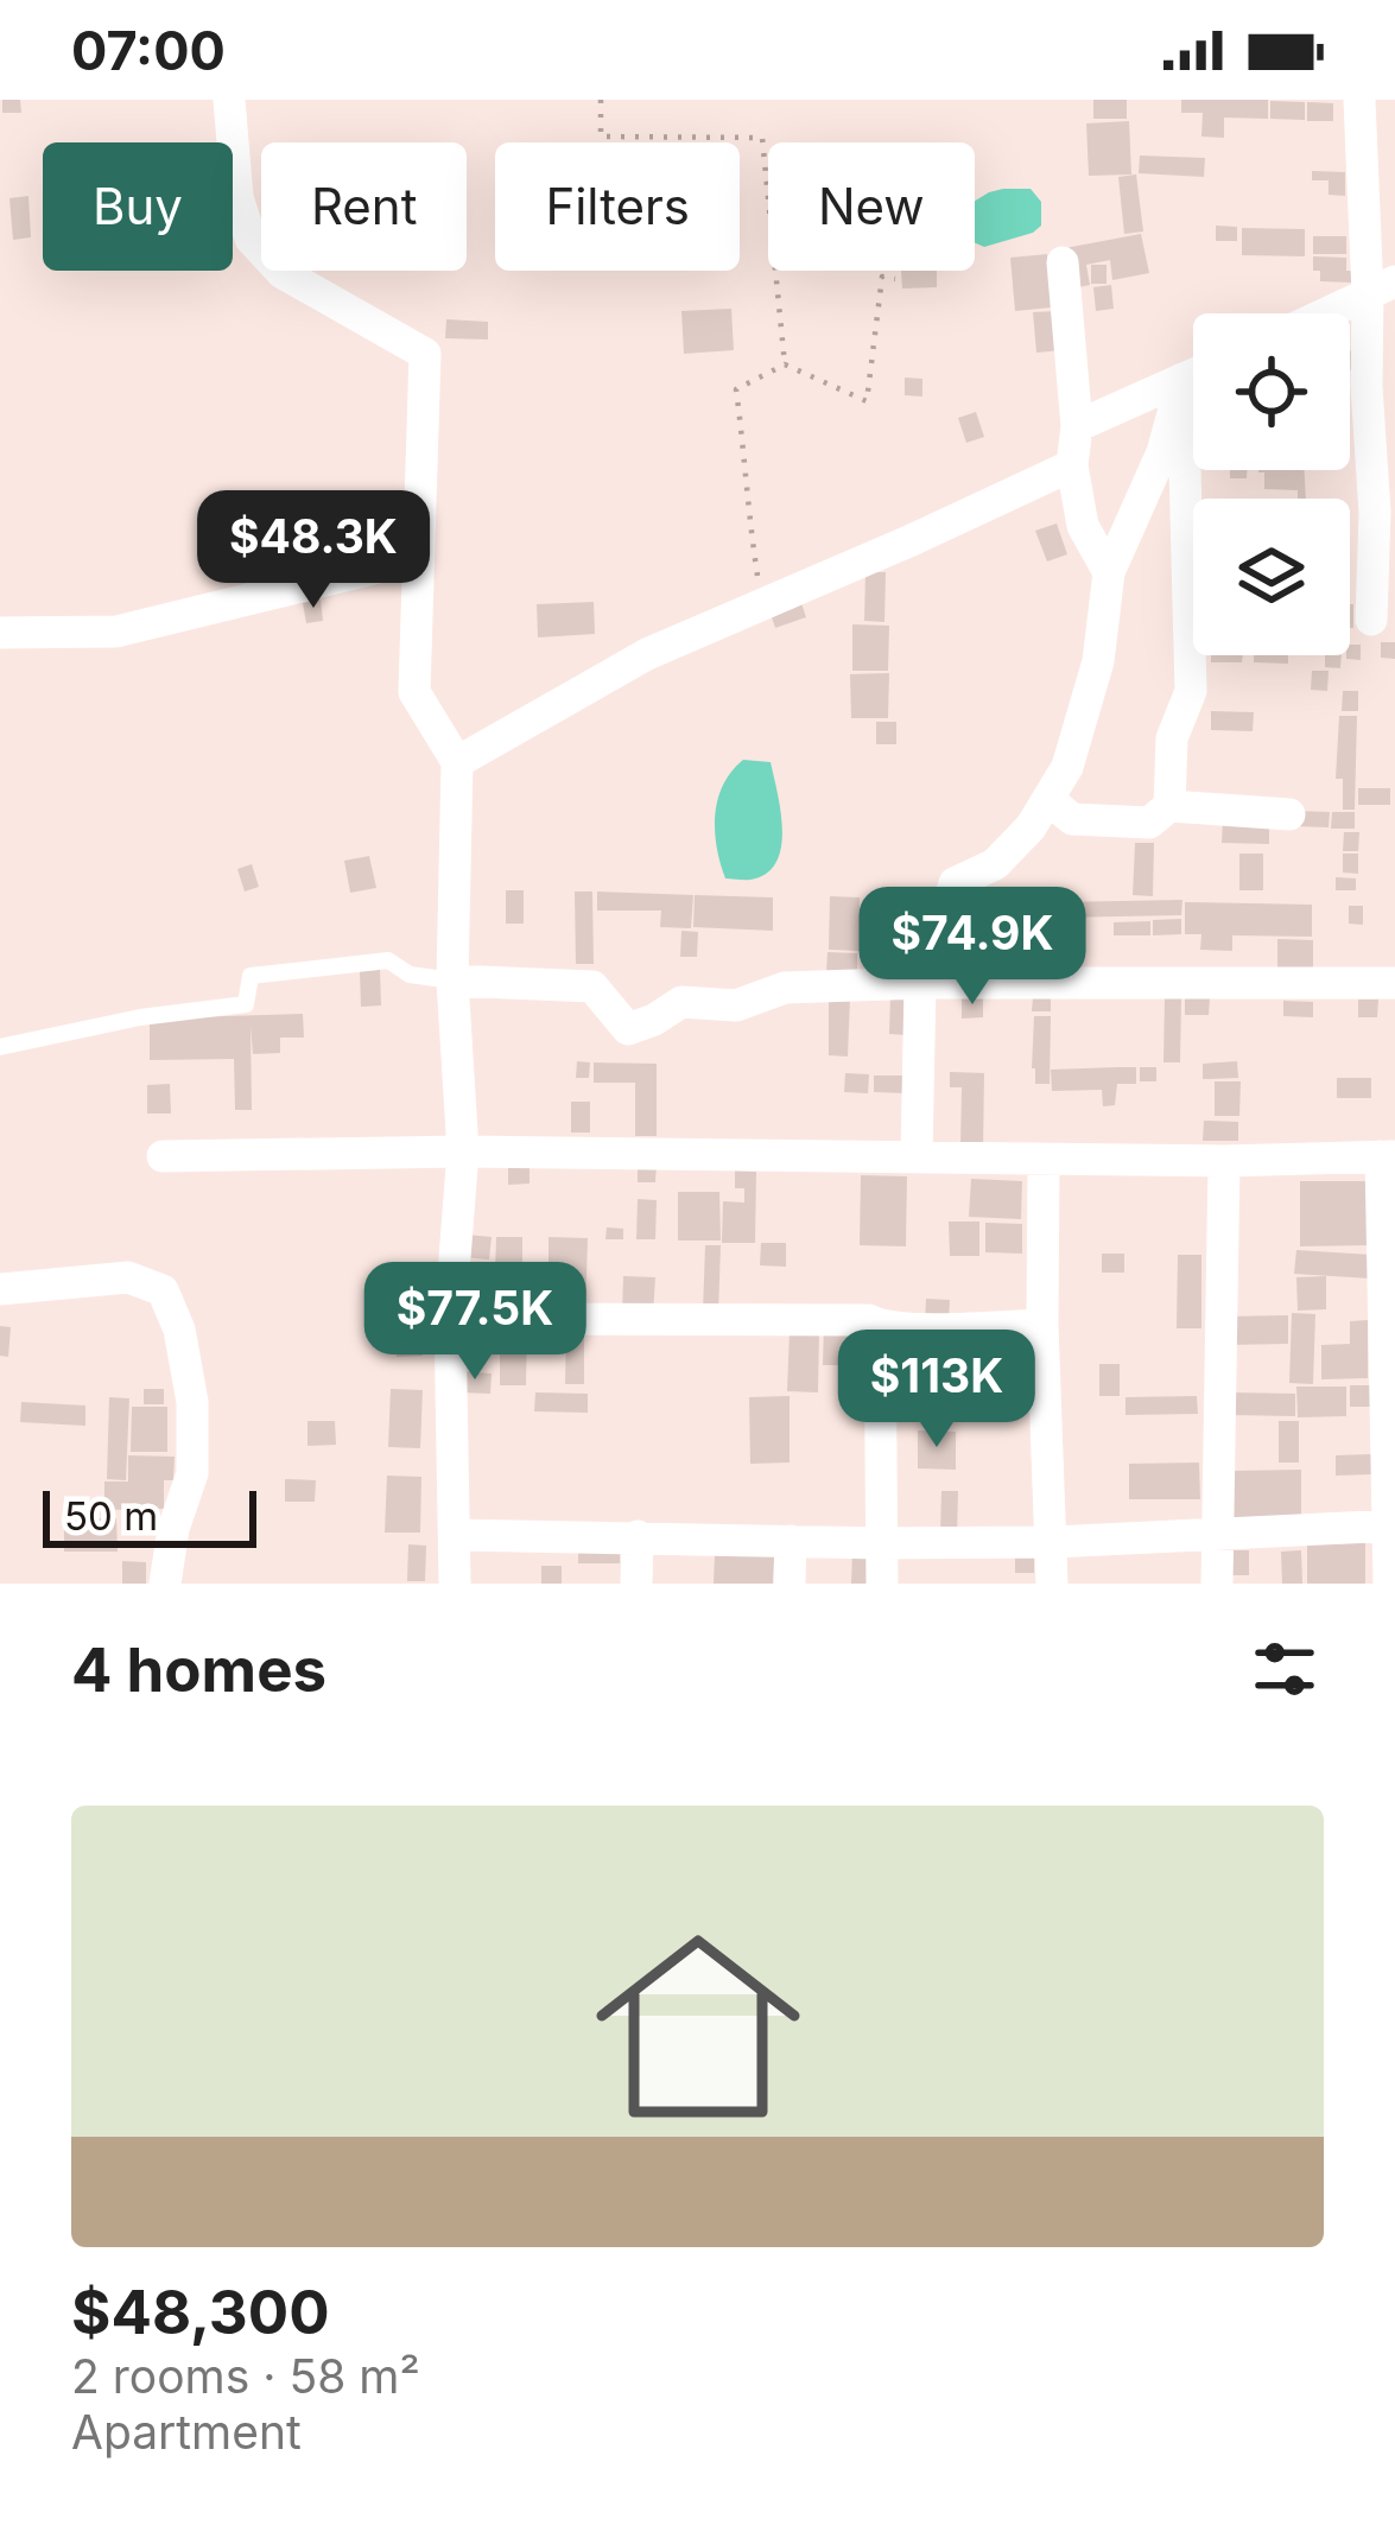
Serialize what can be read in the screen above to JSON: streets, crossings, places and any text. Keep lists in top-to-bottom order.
{
  "scale_bar": "50 m",
  "page": {
    "status": "07:00",
    "chip": [
      "Buy",
      "Rent",
      "Filters",
      "New"
    ],
    "price": [
      "$48.3K",
      "$74.9K",
      "$77.5K",
      "$113K"
    ],
    "scale": "50 m",
    "heading": "4 homes",
    "list": [
      {
        "name": "$48,300",
        "note": "2 rooms · 58 m² · Apartment"
      }
    ]
  }
}
